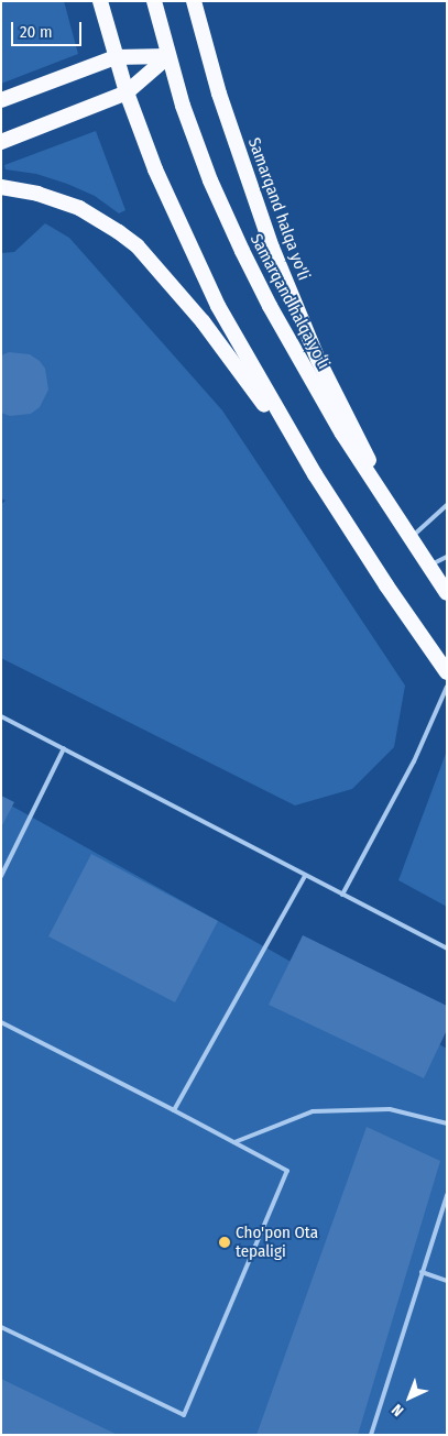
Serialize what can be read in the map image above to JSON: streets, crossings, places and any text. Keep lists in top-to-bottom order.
{
  "streets": {
    "highway": ["Samarqand halqa yo'li", "Samarqand halqa yoʻli"]
  },
  "crossings": [
    ["Samarqand halqa yo'li", "Samarqand halqa yoʻli"]
  ],
  "places": ["Cho'pon Ota tepaligi"],
  "scale_bar": "20 m",
  "north": "bottom left"
}
